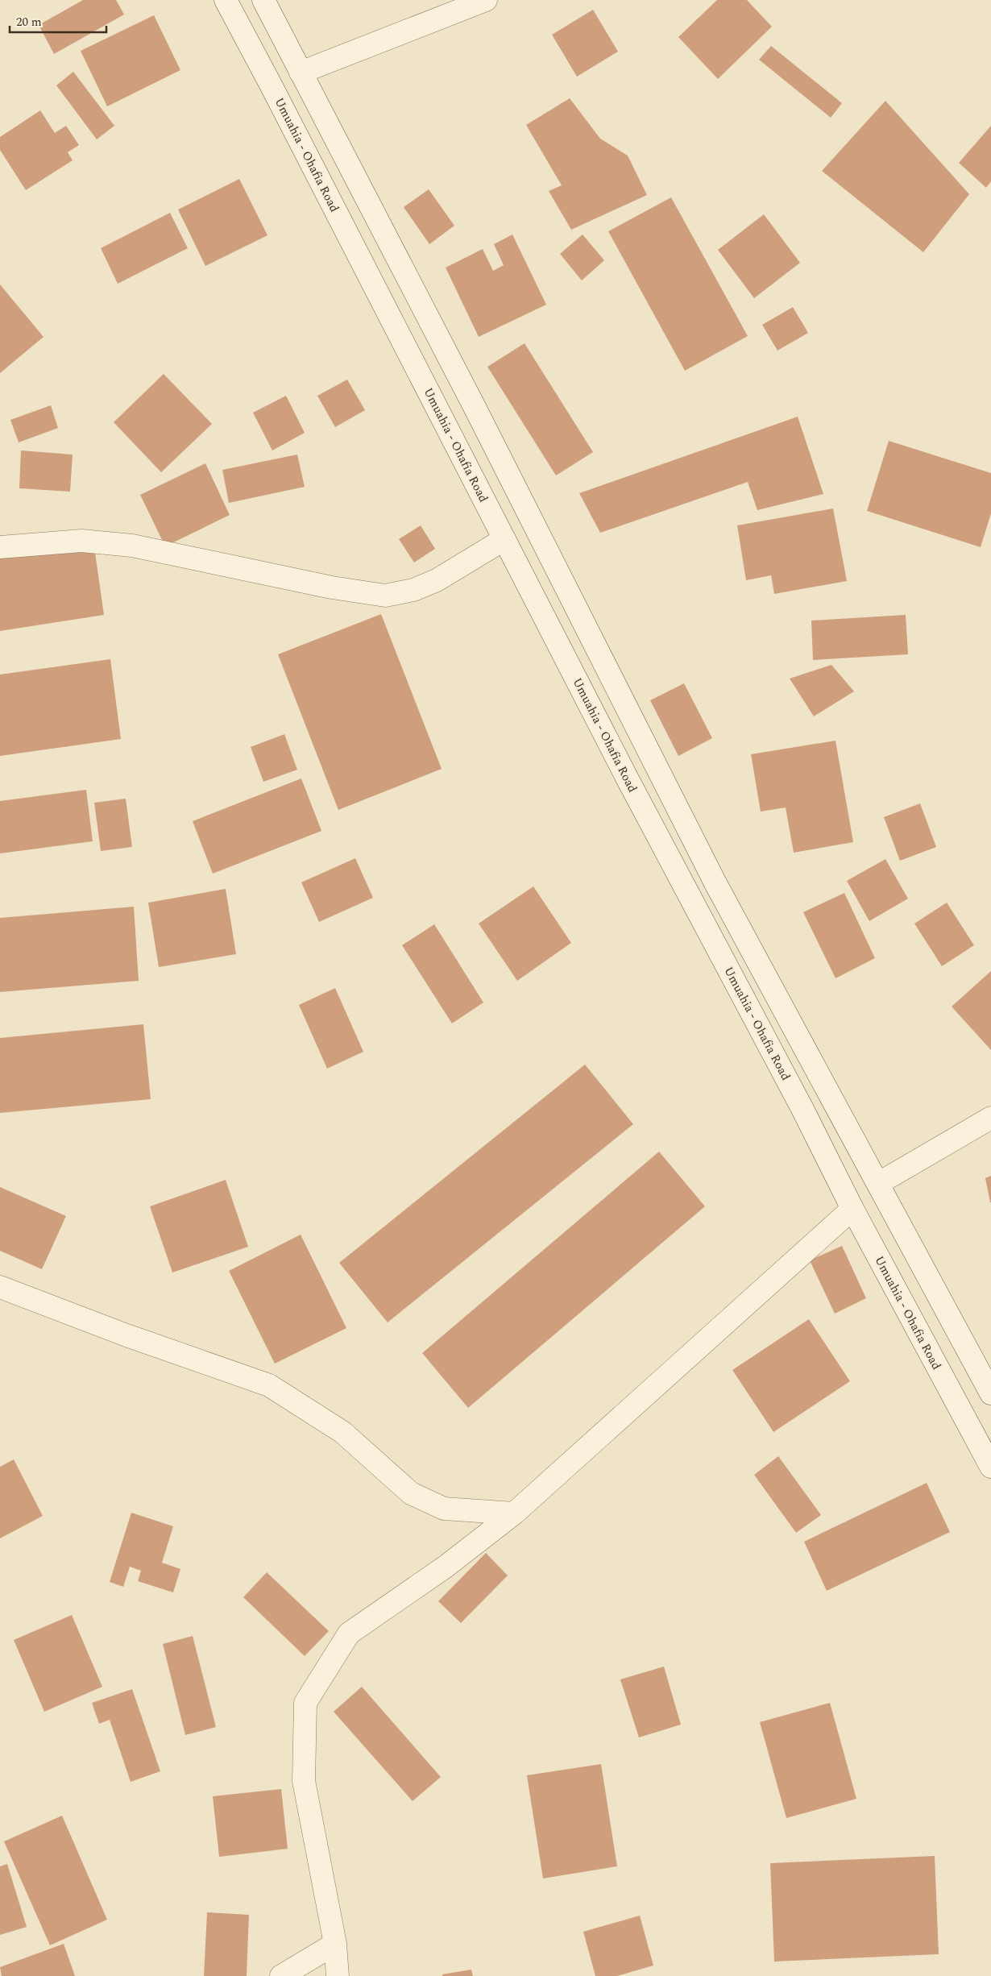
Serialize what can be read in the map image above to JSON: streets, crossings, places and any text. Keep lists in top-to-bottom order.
{
  "streets": {
    "main road": ["Umuahia - Ohafia Road"]
  },
  "scale_bar": "20 m"
}
